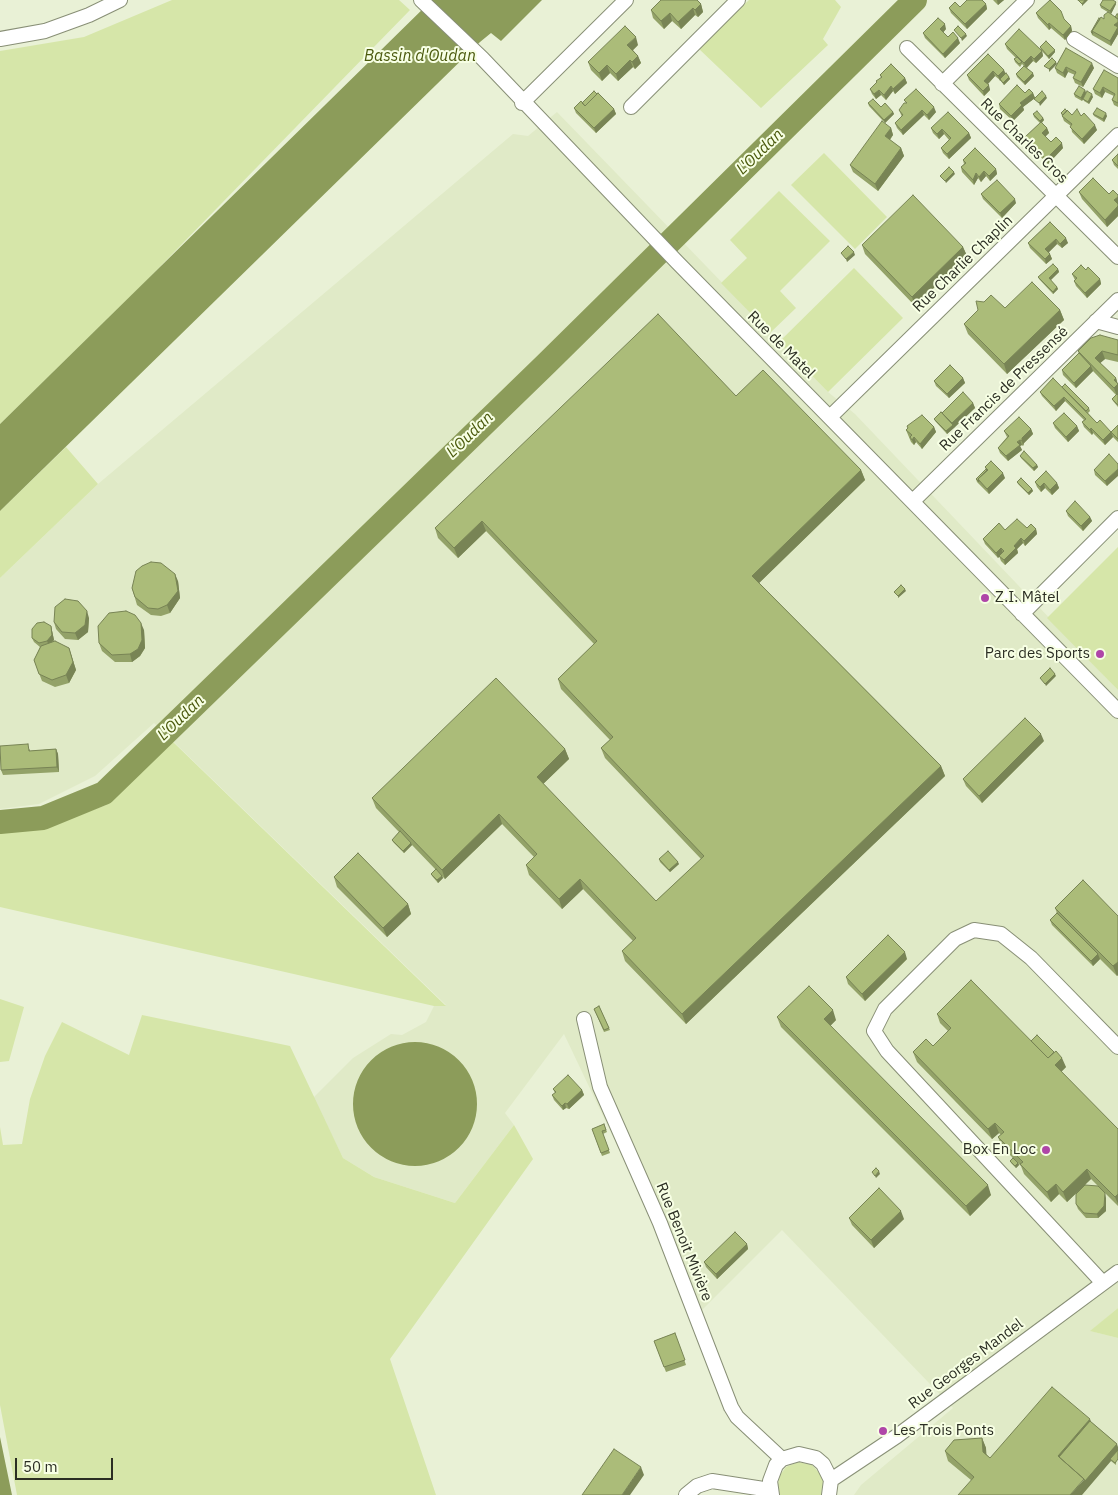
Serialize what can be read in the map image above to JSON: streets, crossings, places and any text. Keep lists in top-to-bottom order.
{
  "streets": {
    "street": [
      "Rue Charles Cros",
      "Rue Charlie Chaplin",
      "Rue de Matel",
      "Rue Francis de Pressensé",
      "Rue Benoit Mivière",
      "Rue Georges Mandel"
    ]
  },
  "crossings": [
    ["Rue Charles Cros", "Rue Charlie Chaplin"],
    ["Rue Charlie Chaplin", "Rue de Matel"],
    ["Rue de Matel", "Rue Francis de Pressensé"]
  ],
  "water": ["Bassin d'Oudan", "L'Oudan"],
  "places": [
    "Z.I. Mâtel",
    "Parc des Sports",
    "Box En Loc",
    "Les Trois Ponts"
  ],
  "scale_bar": "50 m"
}
